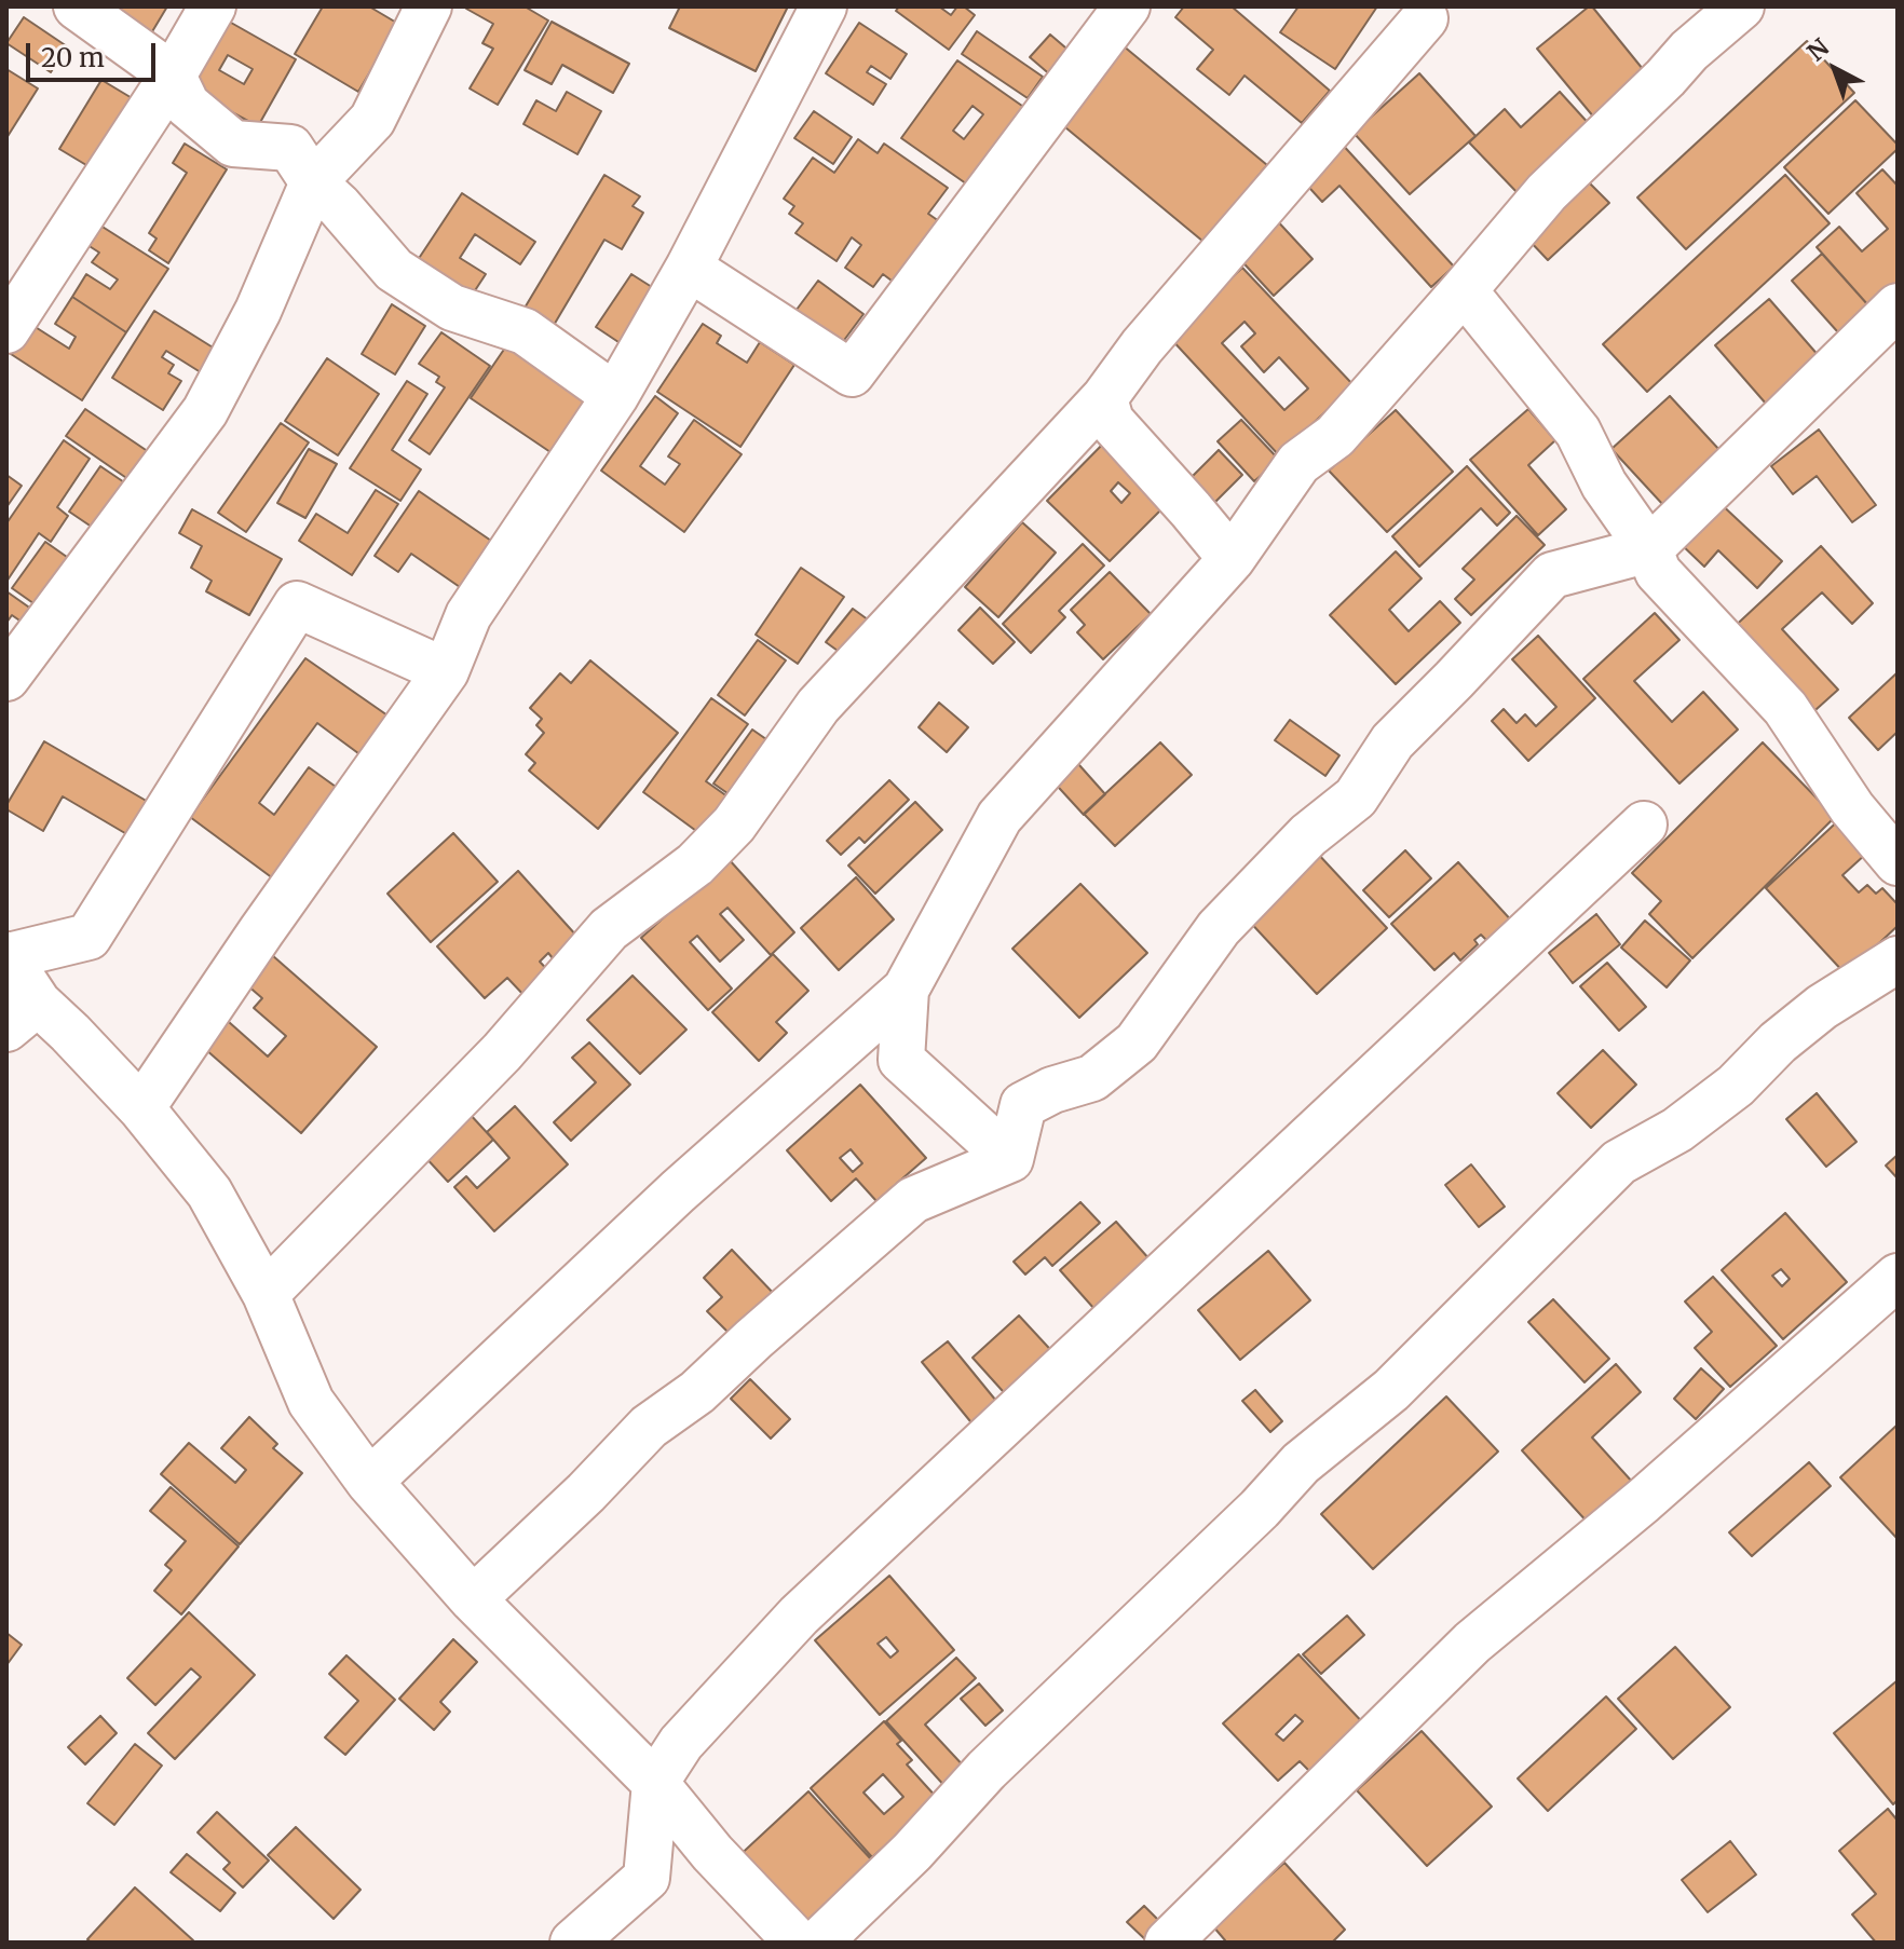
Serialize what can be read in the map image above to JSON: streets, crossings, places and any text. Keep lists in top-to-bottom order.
{
  "scale_bar": "20 m",
  "north": "top left"
}
